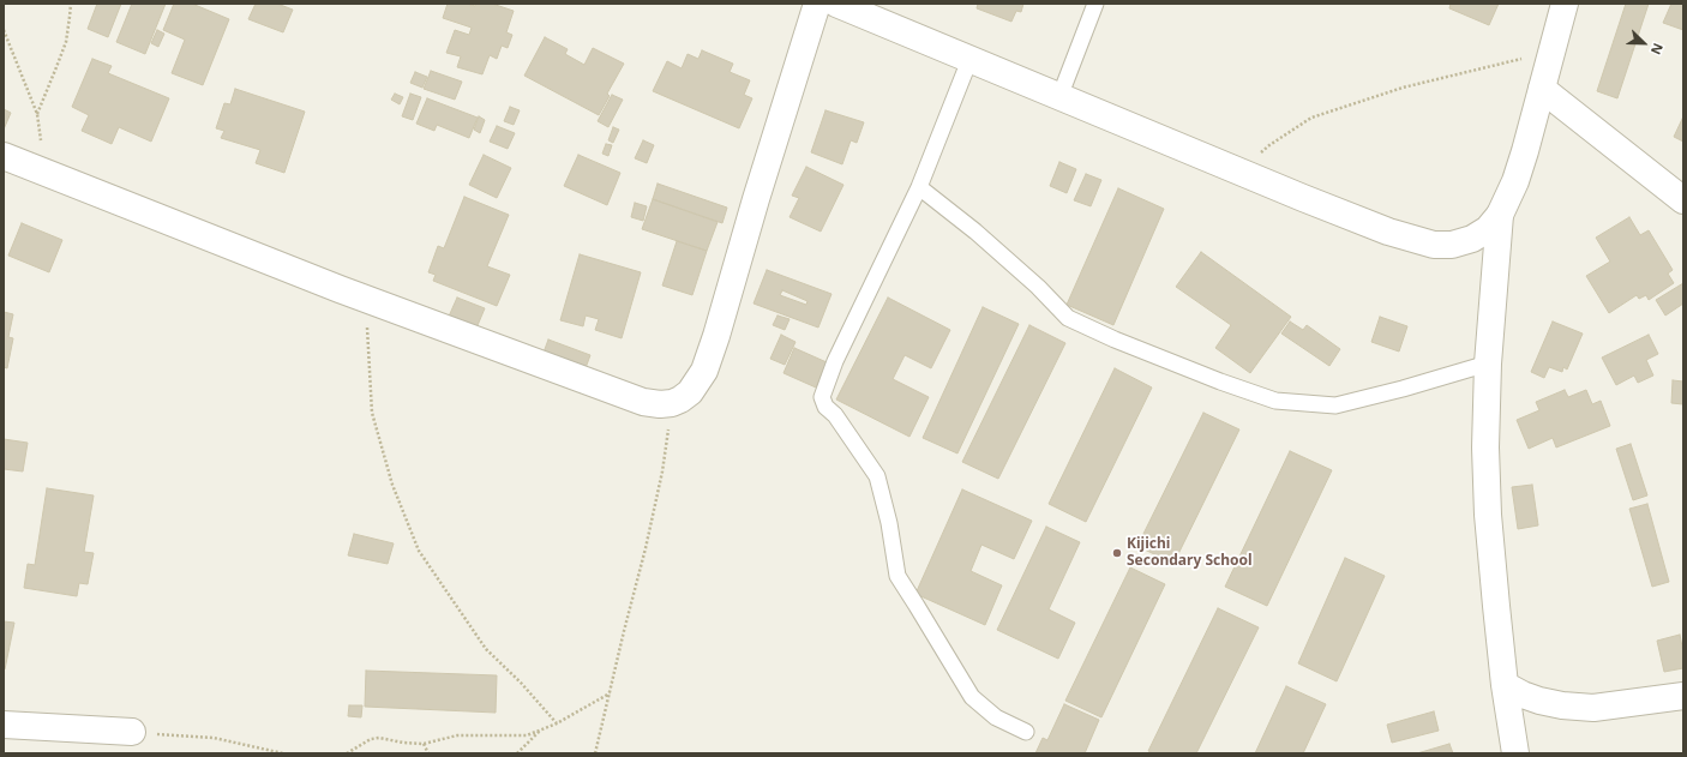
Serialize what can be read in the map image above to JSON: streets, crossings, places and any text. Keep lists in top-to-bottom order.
{
  "places": ["Kijichi Secondary School"],
  "north": "bottom right"
}
